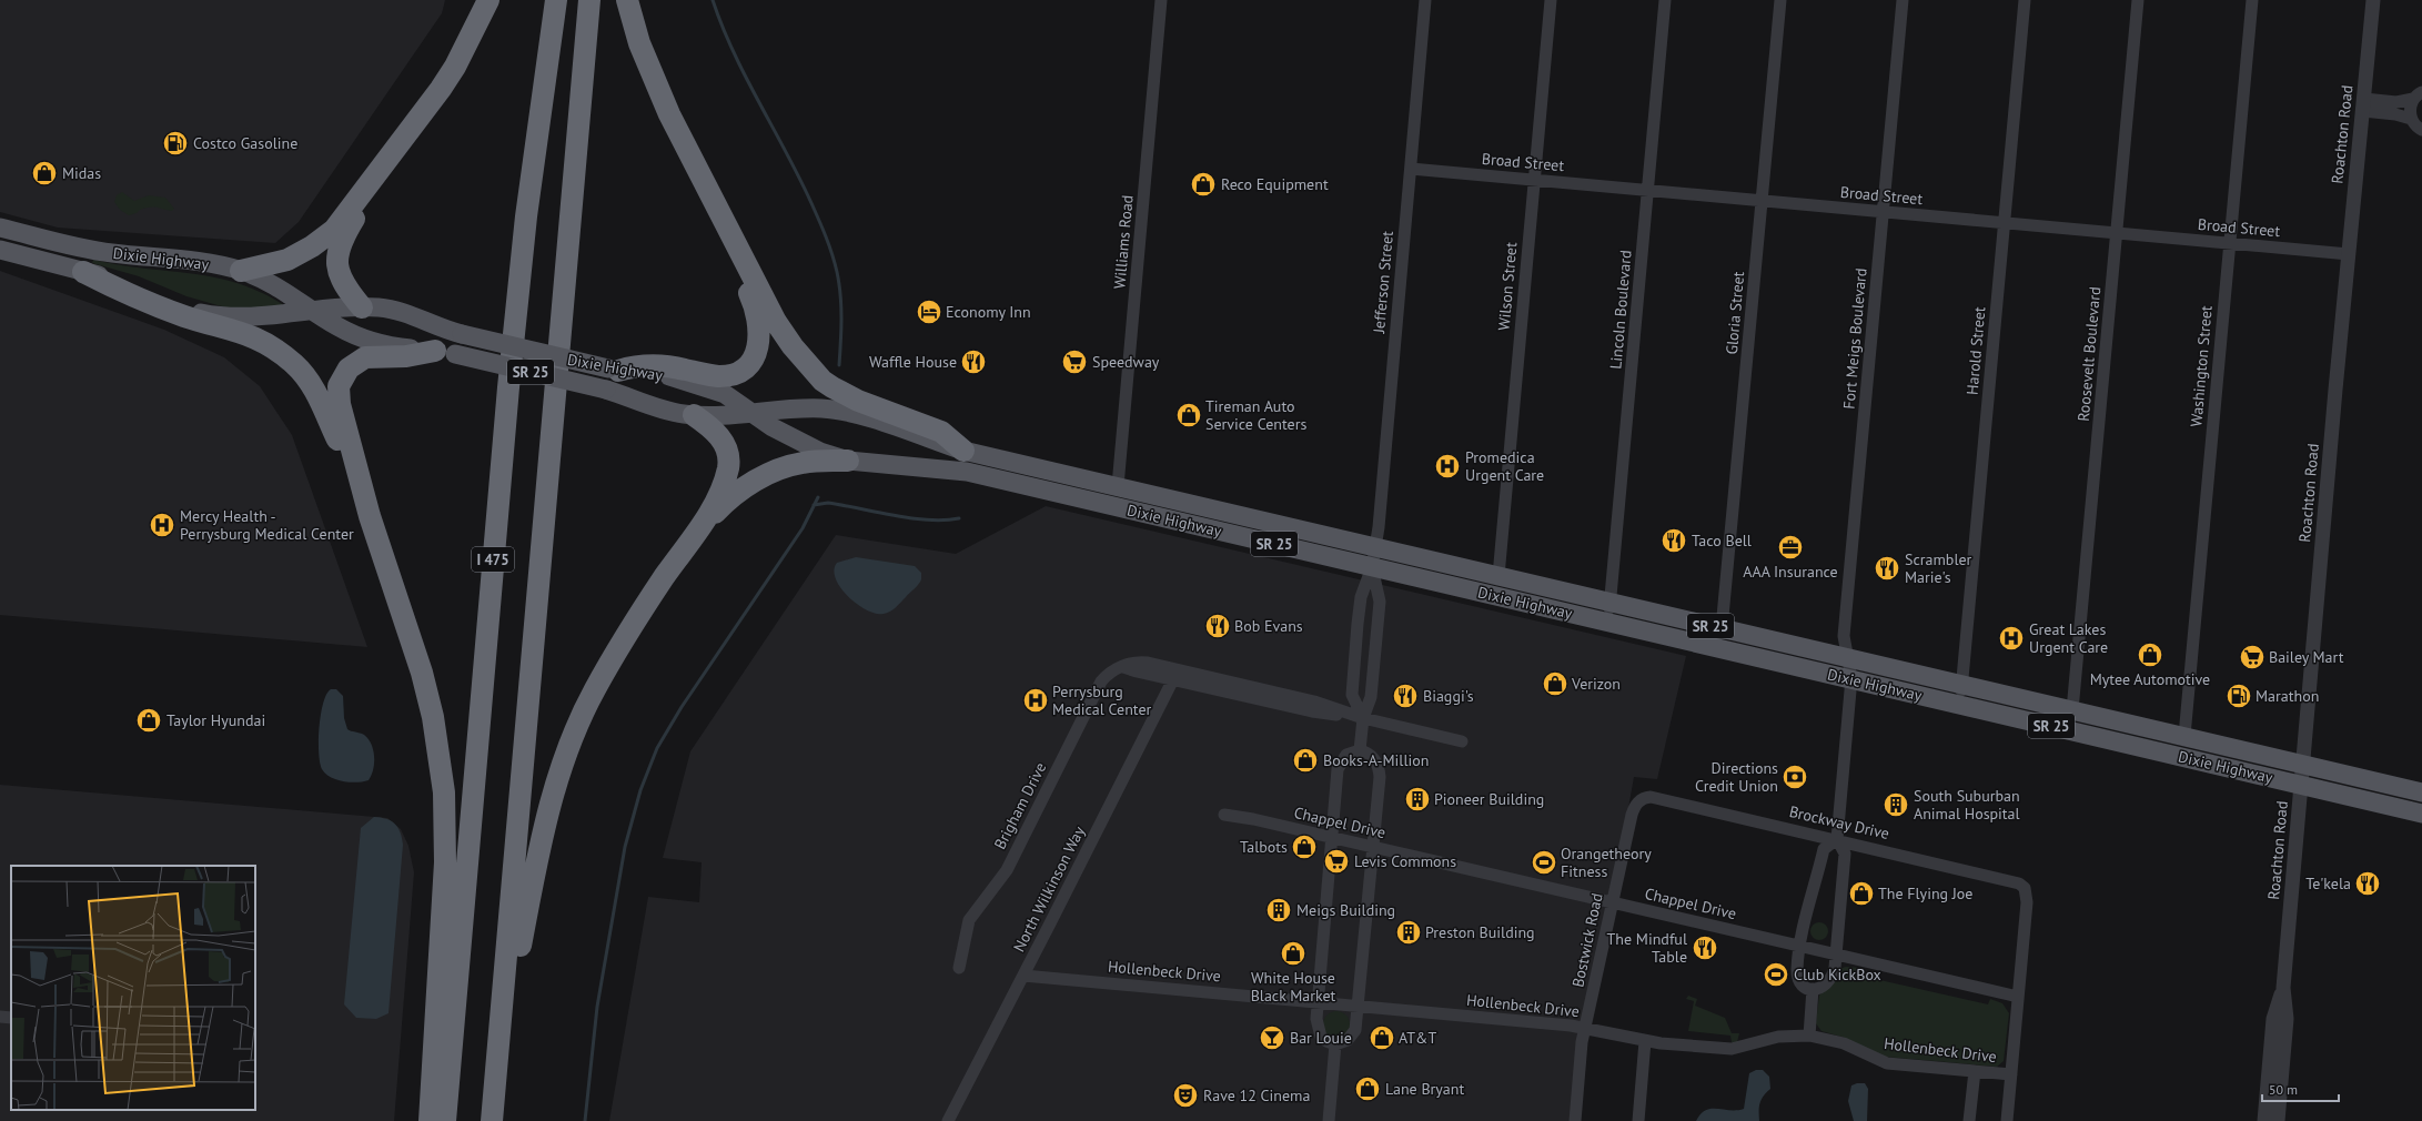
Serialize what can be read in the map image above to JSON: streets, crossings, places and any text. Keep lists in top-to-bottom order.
{
  "streets": {
    "highway": ["I 475"],
    "main road": ["Dixie Highway", "SR 25"],
    "street": [
      "Roachton Road",
      "Broad Street",
      "Williams Road",
      "Jefferson Street",
      "Wilson Street",
      "Lincoln Boulevard",
      "Gloria Street",
      "Fort Meigs Boulevard",
      "Harold Street",
      "Roosevelt Boulevard",
      "Washington Street",
      "Brigham Drive",
      "Chappel Drive",
      "Brockway Drive",
      "North Wilkinson Way",
      "Bostwick Road",
      "Hollenbeck Drive"
    ]
  },
  "crossings": [
    ["Roachton Road", "Broad Street"],
    ["Roachton Road", "Dixie Highway"],
    ["Roachton Road", "SR 25"],
    ["Broad Street", "Jefferson Street"],
    ["Broad Street", "Wilson Street"],
    ["Broad Street", "Lincoln Boulevard"],
    ["Broad Street", "Gloria Street"],
    ["Broad Street", "Fort Meigs Boulevard"],
    ["Broad Street", "Harold Street"],
    ["Broad Street", "Roosevelt Boulevard"],
    ["Broad Street", "Washington Street"],
    ["Williams Road", "Dixie Highway"],
    ["Dixie Highway", "Jefferson Street"],
    ["Dixie Highway", "Wilson Street"],
    ["Dixie Highway", "Lincoln Boulevard"],
    ["Dixie Highway", "Gloria Street"],
    ["Dixie Highway", "Fort Meigs Boulevard"],
    ["Dixie Highway", "Harold Street"],
    ["Dixie Highway", "Roosevelt Boulevard"],
    ["Dixie Highway", "Washington Street"],
    ["Dixie Highway", "SR 25"],
    ["Fort Meigs Boulevard", "Brockway Drive"],
    ["Brigham Drive", "North Wilkinson Way"],
    ["Chappel Drive", "Brockway Drive"],
    ["Chappel Drive", "Bostwick Road"],
    ["Brockway Drive", "Bostwick Road"],
    ["North Wilkinson Way", "Hollenbeck Drive"],
    ["Bostwick Road", "Hollenbeck Drive"]
  ],
  "places": {
    "fuel station": ["Costco Gasoline", "Marathon"],
    "shop": [
      "Midas",
      "Reco Equipment",
      "Tireman Auto Service Centers",
      "Mytee Automotive",
      "Verizon",
      "Taylor Hyundai",
      "Books-A-Million",
      "Talbots",
      "The Flying Joe",
      "White House Black Market",
      "AT&T",
      "Lane Bryant"
    ],
    "hotel": ["Economy Inn"],
    "restaurant": [
      "Waffle House",
      "Taco Bell",
      "Scrambler Marie's",
      "Bob Evans",
      "Biaggi's",
      "Te'kela",
      "The Mindful Table"
    ],
    "supermarket": ["Speedway", "Bailey Mart", "Levis Commons"],
    "hospital": [
      "Promedica Urgent Care",
      "Mercy Health - Perrysburg Medical Center",
      "Great Lakes Urgent Care",
      "Perrysburg Medical Center"
    ],
    "office": ["AAA Insurance"],
    "bank": ["Directions Credit Union"],
    "building": [
      "Pioneer Building",
      "South Suburban Animal Hospital",
      "Meigs Building",
      "Preston Building"
    ],
    "sports": ["Orangetheory Fitness", "Club KickBox"],
    "bar": ["Bar Louie"],
    "theatre": ["Rave 12 Cinema"]
  },
  "scale_bar": "50 m"
}
